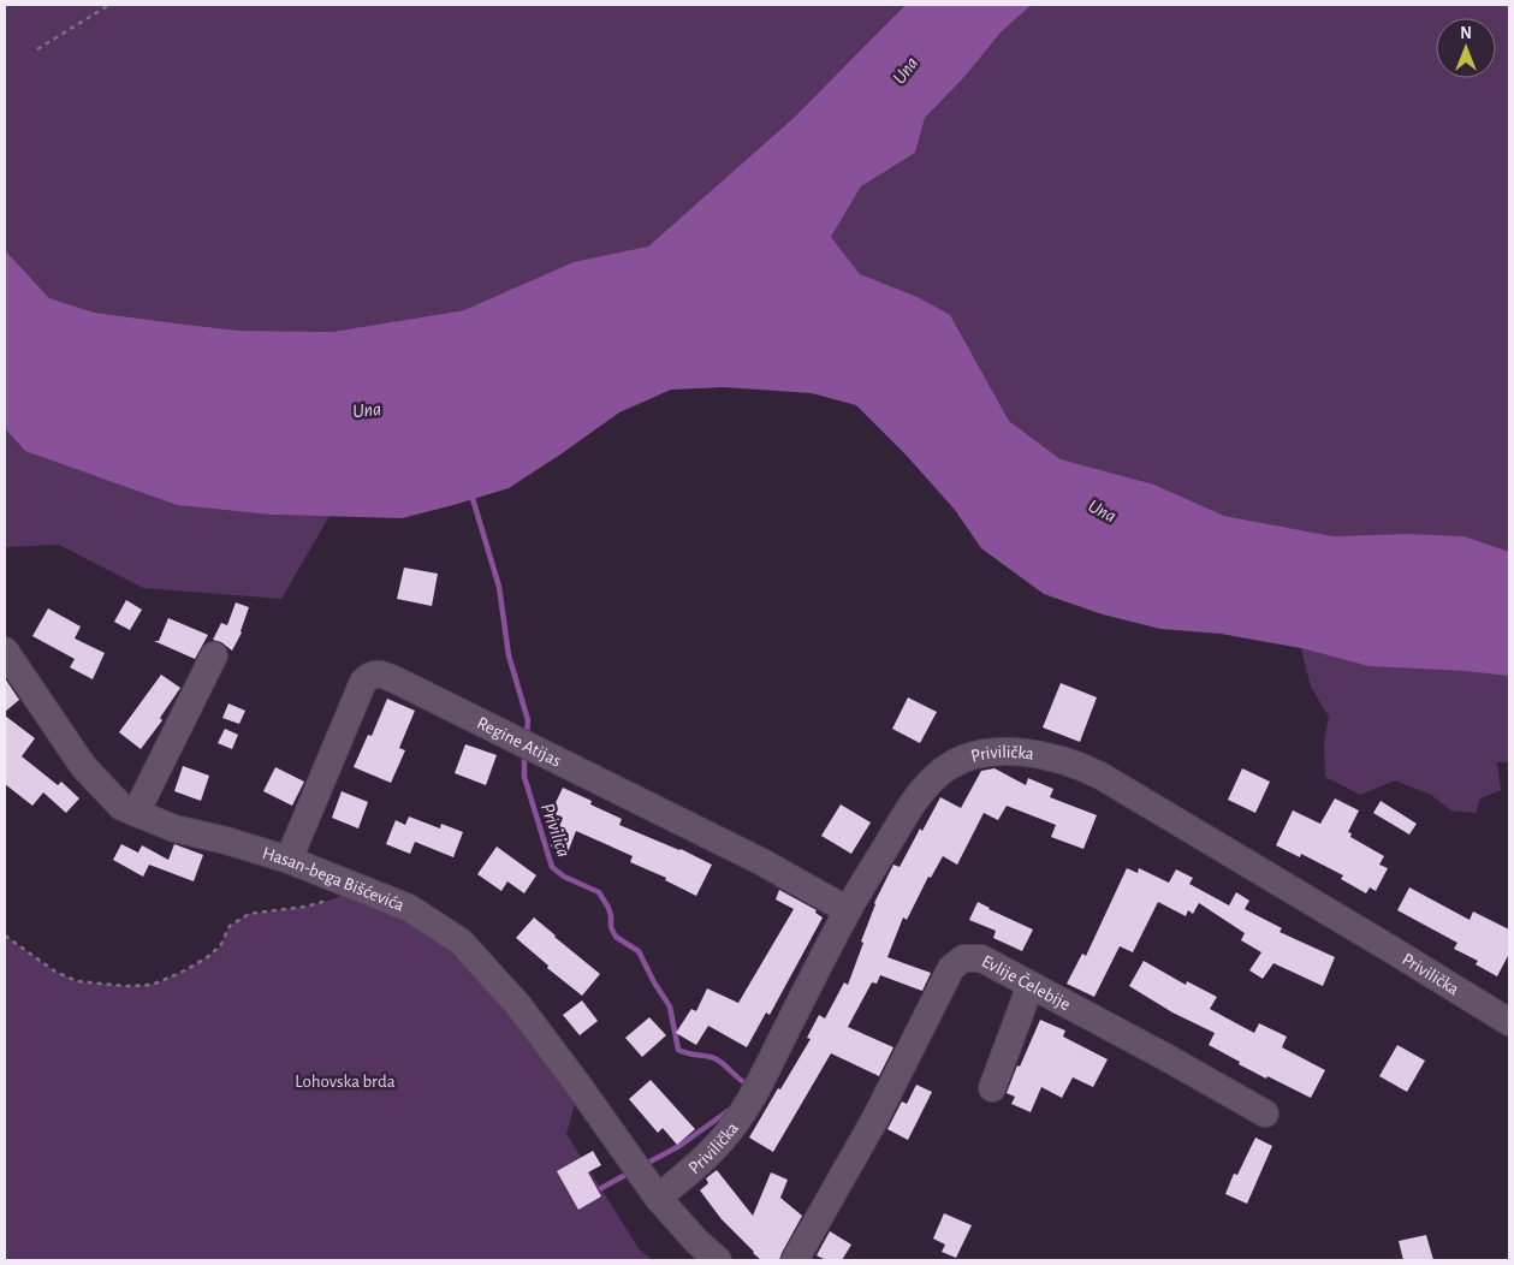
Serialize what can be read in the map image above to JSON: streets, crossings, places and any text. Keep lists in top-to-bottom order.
{
  "streets": {
    "street": [
      "Regine Atijas",
      "Privilička",
      "Hasan-bega Bišćevića",
      "Evlije Čelebije"
    ]
  },
  "crossings": [
    ["Regine Atijas", "Privilička"],
    ["Regine Atijas", "Hasan-bega Bišćevića"],
    ["Privilička", "Hasan-bega Bišćevića"]
  ],
  "water": ["Una", "Privilica"],
  "parks": ["Lohovska brda"],
  "north": "top"
}
